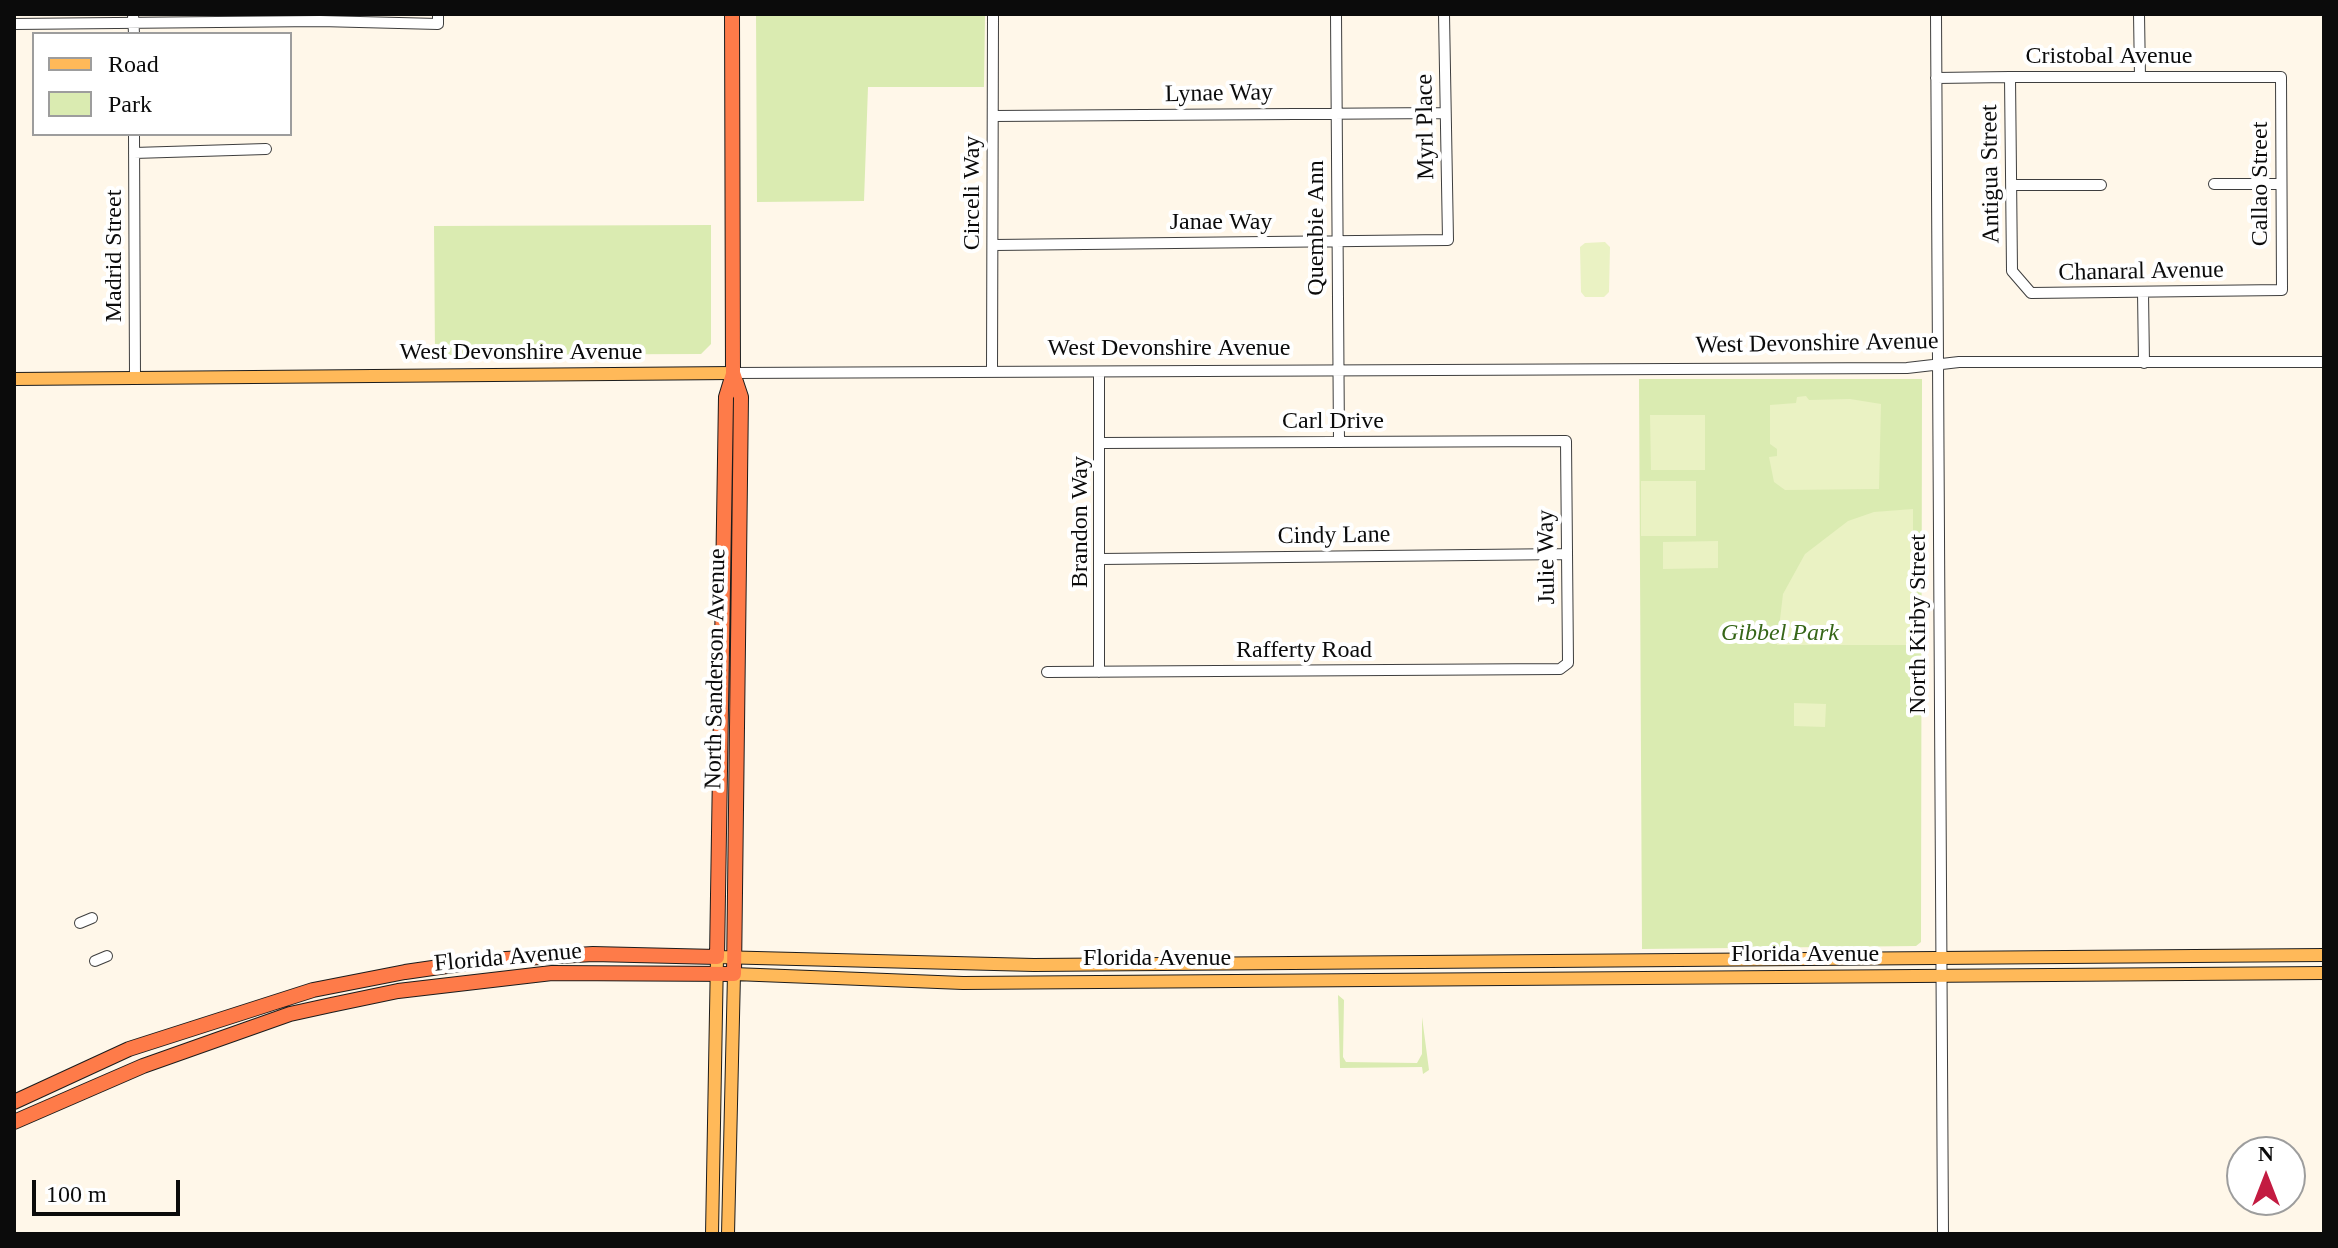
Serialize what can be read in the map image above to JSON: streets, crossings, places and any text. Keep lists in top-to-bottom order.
{
  "streets": {
    "highway": ["North Sanderson Avenue", "Florida Avenue"],
    "main road": ["West Devonshire Avenue"],
    "street": [
      "Cristobal Avenue",
      "Lynae Way",
      "Myrl Place",
      "Antigua Street",
      "Callao Street",
      "Circeli Way",
      "Janae Way",
      "Quembie Ann",
      "Madrid Street",
      "Chanaral Avenue",
      "Carl Drive",
      "Brandon Way",
      "Cindy Lane",
      "Julie Way",
      "North Kirby Street",
      "Rafferty Road"
    ]
  },
  "crossings": [
    ["Cristobal Avenue", "Antigua Street"],
    ["Cristobal Avenue", "Callao Street"],
    ["Cristobal Avenue", "North Kirby Street"],
    ["Lynae Way", "Myrl Place"],
    ["Lynae Way", "Circeli Way"],
    ["Lynae Way", "Quembie Ann"],
    ["Myrl Place", "Janae Way"],
    ["Antigua Street", "Chanaral Avenue"],
    ["Callao Street", "Chanaral Avenue"],
    ["Circeli Way", "Janae Way"],
    ["Circeli Way", "West Devonshire Avenue"],
    ["Janae Way", "Quembie Ann"],
    ["Quembie Ann", "West Devonshire Avenue"],
    ["Quembie Ann", "Carl Drive"],
    ["Madrid Street", "West Devonshire Avenue"],
    ["West Devonshire Avenue", "Brandon Way"],
    ["West Devonshire Avenue", "North Kirby Street"],
    ["West Devonshire Avenue", "North Sanderson Avenue"],
    ["Carl Drive", "Brandon Way"],
    ["Carl Drive", "Julie Way"],
    ["Brandon Way", "Cindy Lane"],
    ["Brandon Way", "Rafferty Road"],
    ["Cindy Lane", "Julie Way"],
    ["Julie Way", "Rafferty Road"],
    ["North Kirby Street", "Florida Avenue"],
    ["North Sanderson Avenue", "Florida Avenue"]
  ],
  "parks": ["Gibbel Park"],
  "legend": ["Road", "Park"],
  "scale_bar": "100 m",
  "north": "top"
}
